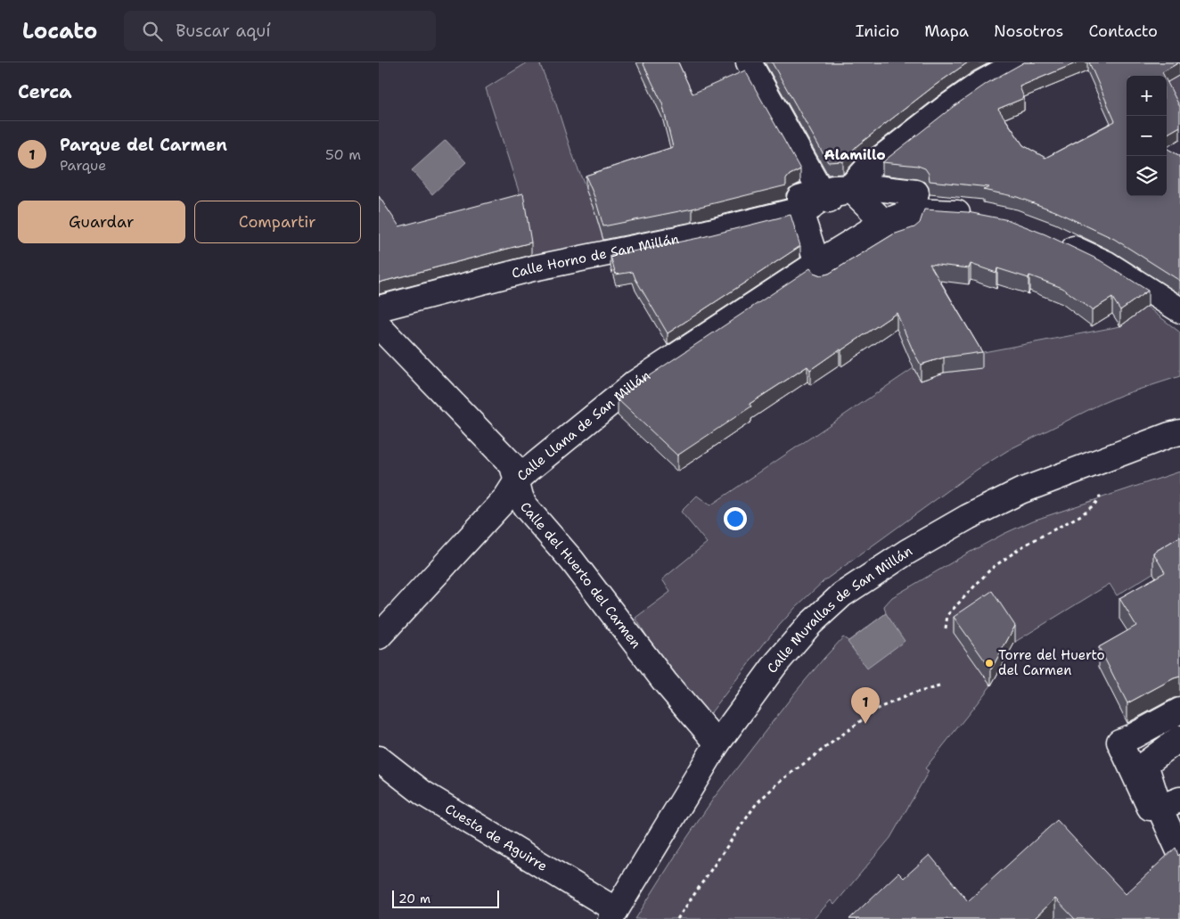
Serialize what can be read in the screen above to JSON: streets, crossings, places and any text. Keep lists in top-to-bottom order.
{
  "streets": {
    "street": [
      "Calle Horno de San Millán",
      "Calle Llana de San Millán",
      "Calle del Huerto del Carmen",
      "Calle Murallas de San Millán",
      "Cuesta de Aguirre"
    ]
  },
  "crossings": [
    ["Calle Llana de San Millán", "Calle del Huerto del Carmen"],
    ["Calle del Huerto del Carmen", "Calle Murallas de San Millán"],
    ["Calle Murallas de San Millán", "Cuesta de Aguirre"]
  ],
  "districts": ["Alamillo"],
  "places": ["Torre del Huerto del Carmen"],
  "scale_bar": "20 m",
  "page": {
    "header": "Locato",
    "search": "Buscar aquí",
    "nav": [
      "Inicio",
      "Mapa",
      "Nosotros",
      "Contacto"
    ],
    "heading": "Cerca",
    "map_buttons": ["+", "−"],
    "list": [
      {
        "mark": "1",
        "name": "Parque del Carmen",
        "note": "Parque",
        "value": "50 m"
      }
    ],
    "buttons": ["Guardar", "Compartir"],
    "pins": "1",
    "scale": "20 m"
  }
}
